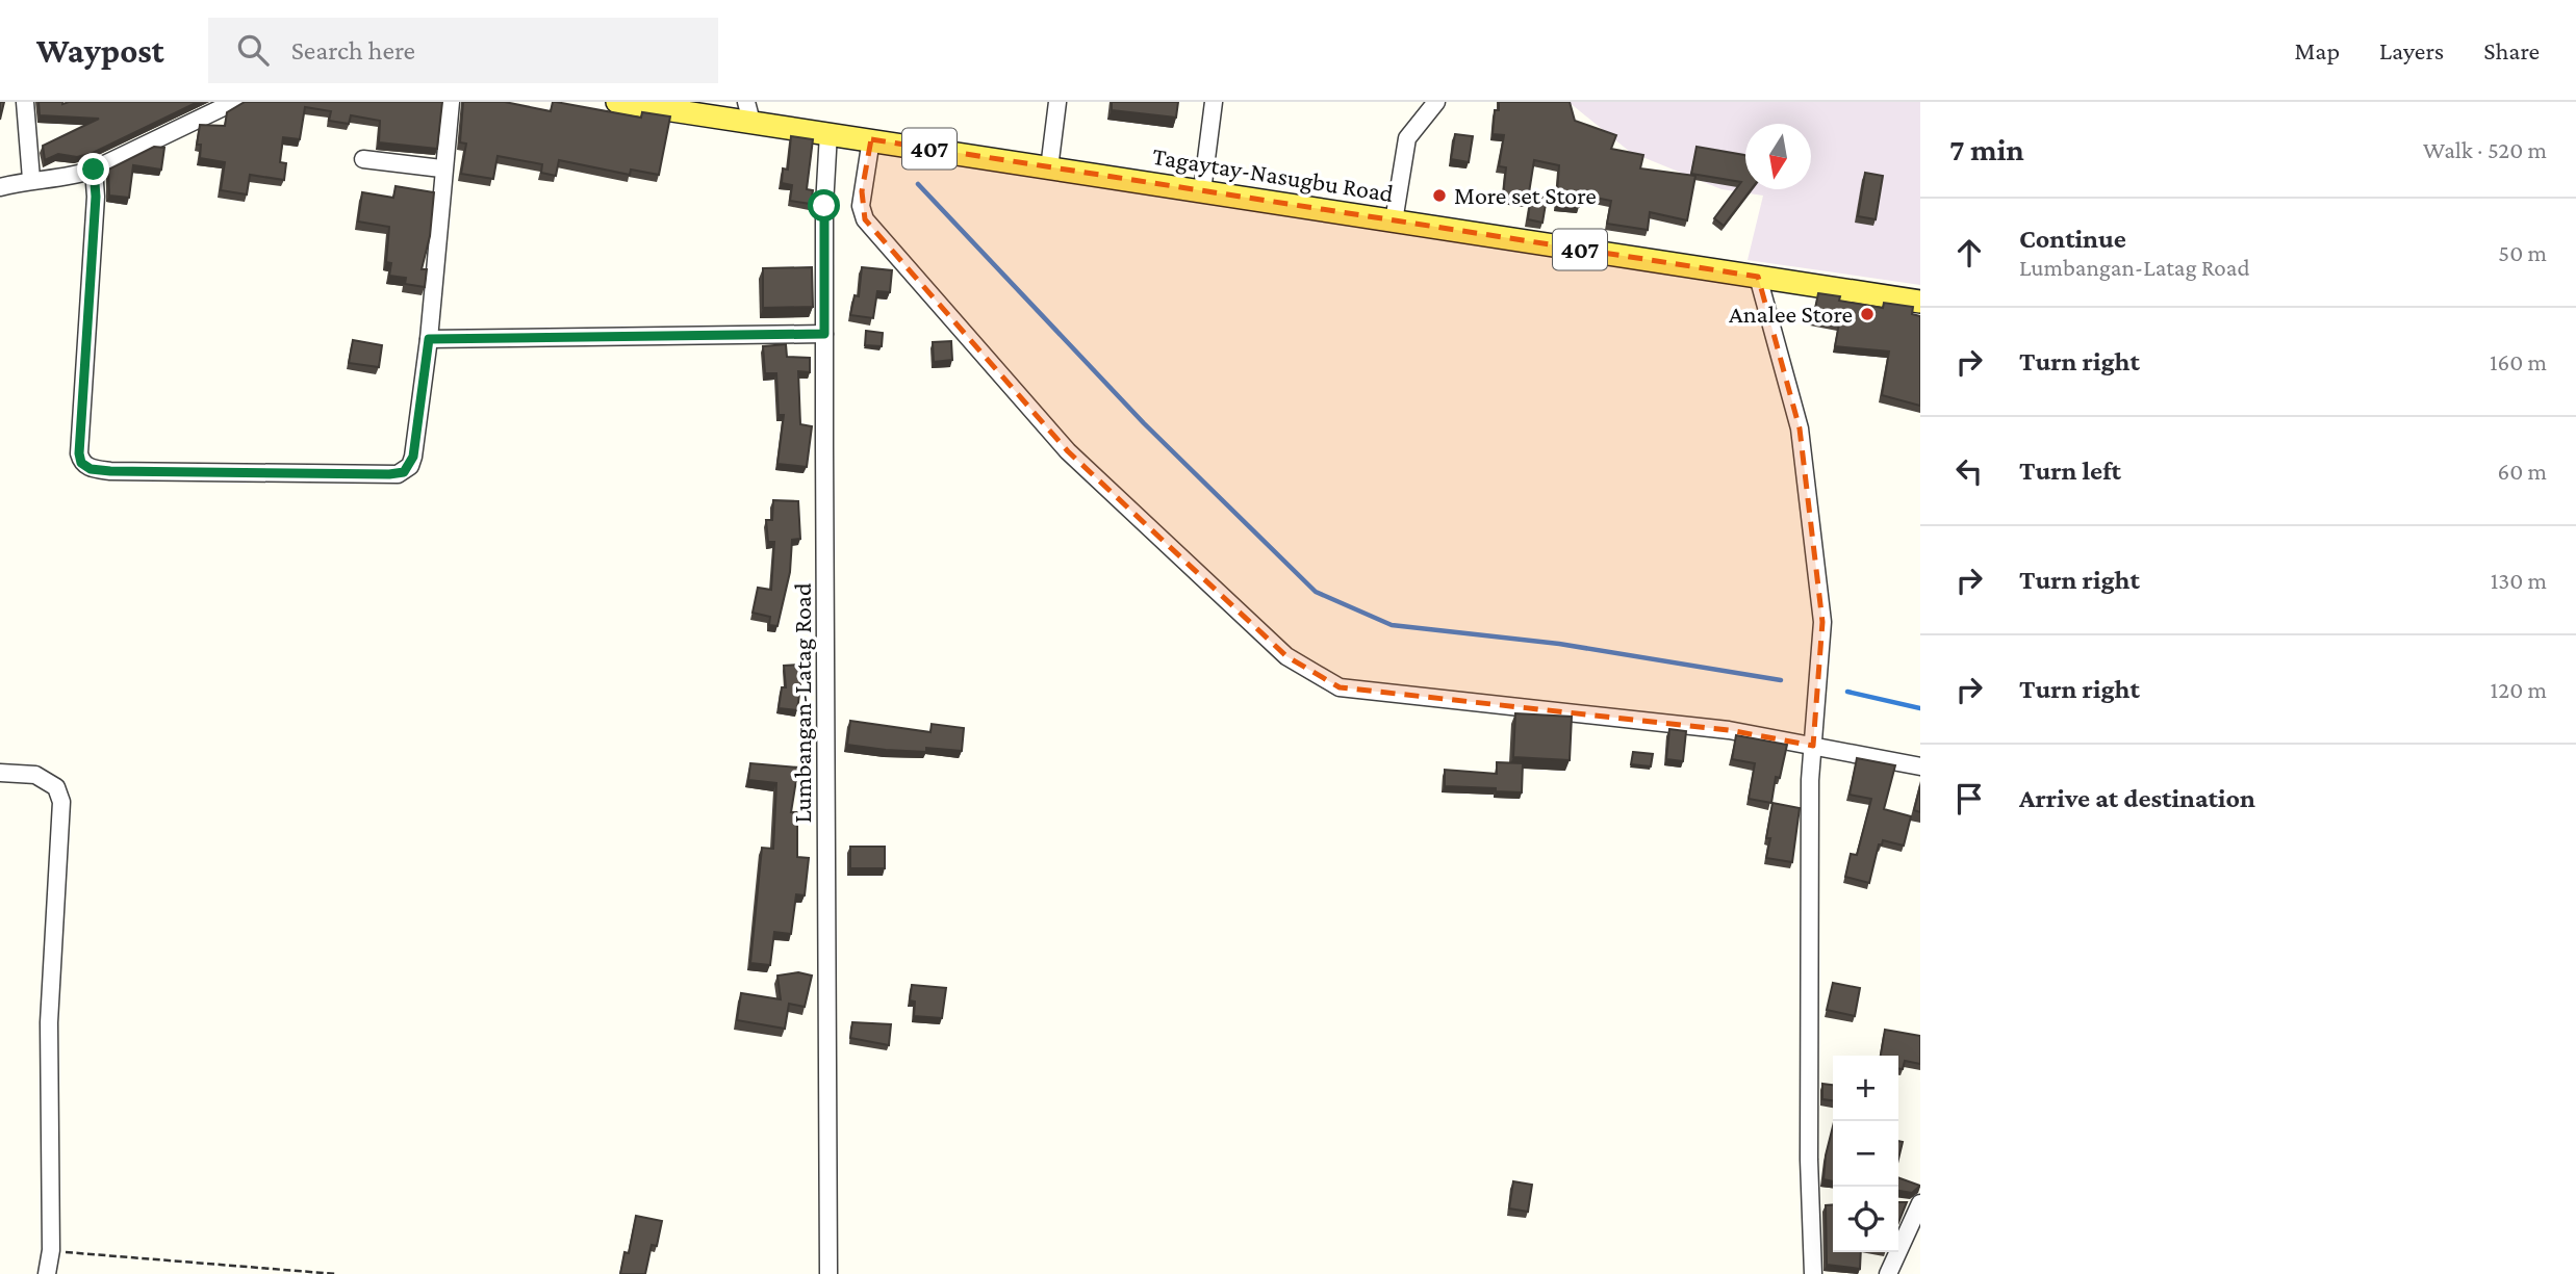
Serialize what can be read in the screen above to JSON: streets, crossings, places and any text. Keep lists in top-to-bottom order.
{
  "streets": {
    "main road": ["407", "Tagaytay-Nasugbu Road"],
    "street": ["Lumbangan-Latag Road"]
  },
  "crossings": [
    ["Tagaytay-Nasugbu Road", "Lumbangan-Latag Road"]
  ],
  "places": ["More set Store", "Analee Store"],
  "north": "bottom",
  "page": {
    "header": "Waypost",
    "search": "Search here",
    "nav": ["Map", "Layers", "Share"],
    "heading": ["7 min", "Walk · 520 m"],
    "list": [
      ["Continue", "Lumbangan-Latag Road", "50 m"],
      ["Turn right", "160 m"],
      ["Turn left", "60 m"],
      ["Turn right", "130 m"],
      ["Turn right", "120 m"],
      "Arrive at destination"
    ],
    "map_buttons": ["+", "−"]
  }
}
